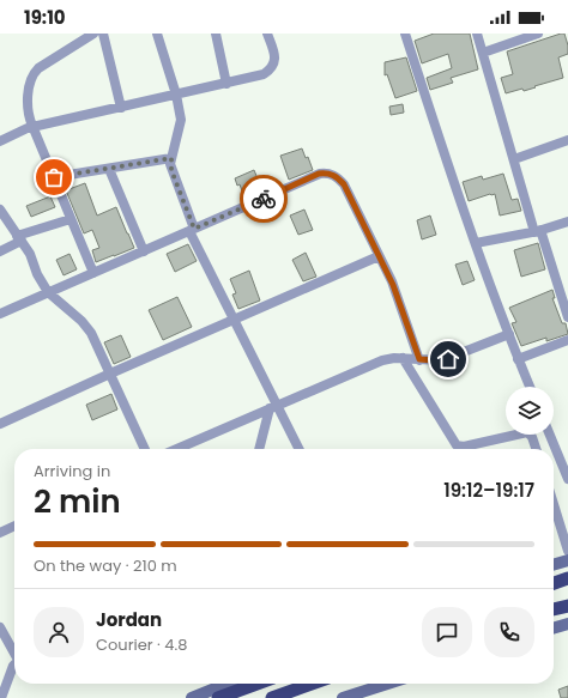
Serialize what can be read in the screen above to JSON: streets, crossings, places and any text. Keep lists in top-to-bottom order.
{
  "page": {
    "status": "19:10",
    "heading": ["2 min", "Arriving in", "19:12–19:17"],
    "panel": ["Jordan", "Courier · 4.8"],
    "bar": "On the way · 210 m"
  }
}
